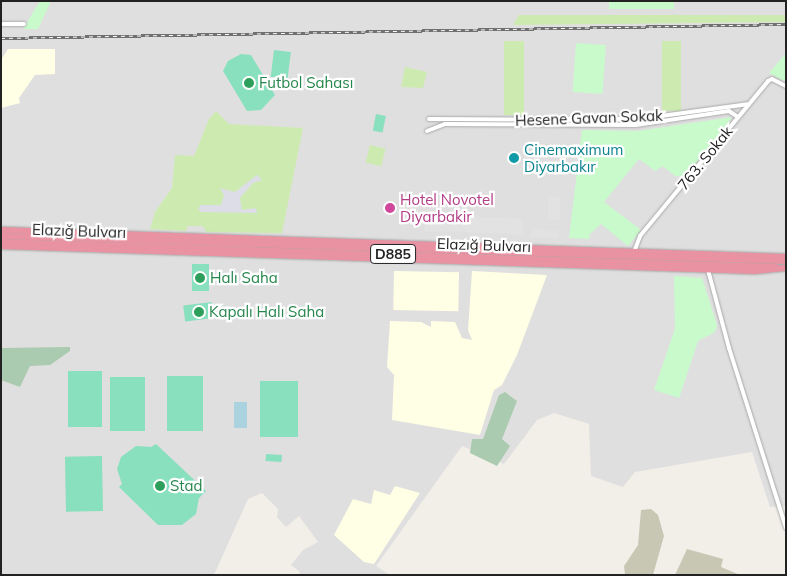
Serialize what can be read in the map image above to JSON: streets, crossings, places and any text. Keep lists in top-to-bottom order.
{
  "streets": {
    "highway": ["Elazığ Bulvarı", "D885"],
    "street": ["Hesene Gavan Sokak", "763. Sokak"]
  },
  "crossings": [
    ["Hesene Gavan Sokak", "763. Sokak"]
  ],
  "places": [
    "Futbol Sahası",
    "Cinemaximum Diyarbakır",
    "Hotel Novotel Diyarbakir",
    "Halı Saha",
    "Kapalı Halı Saha",
    "Stad"
  ]
}
